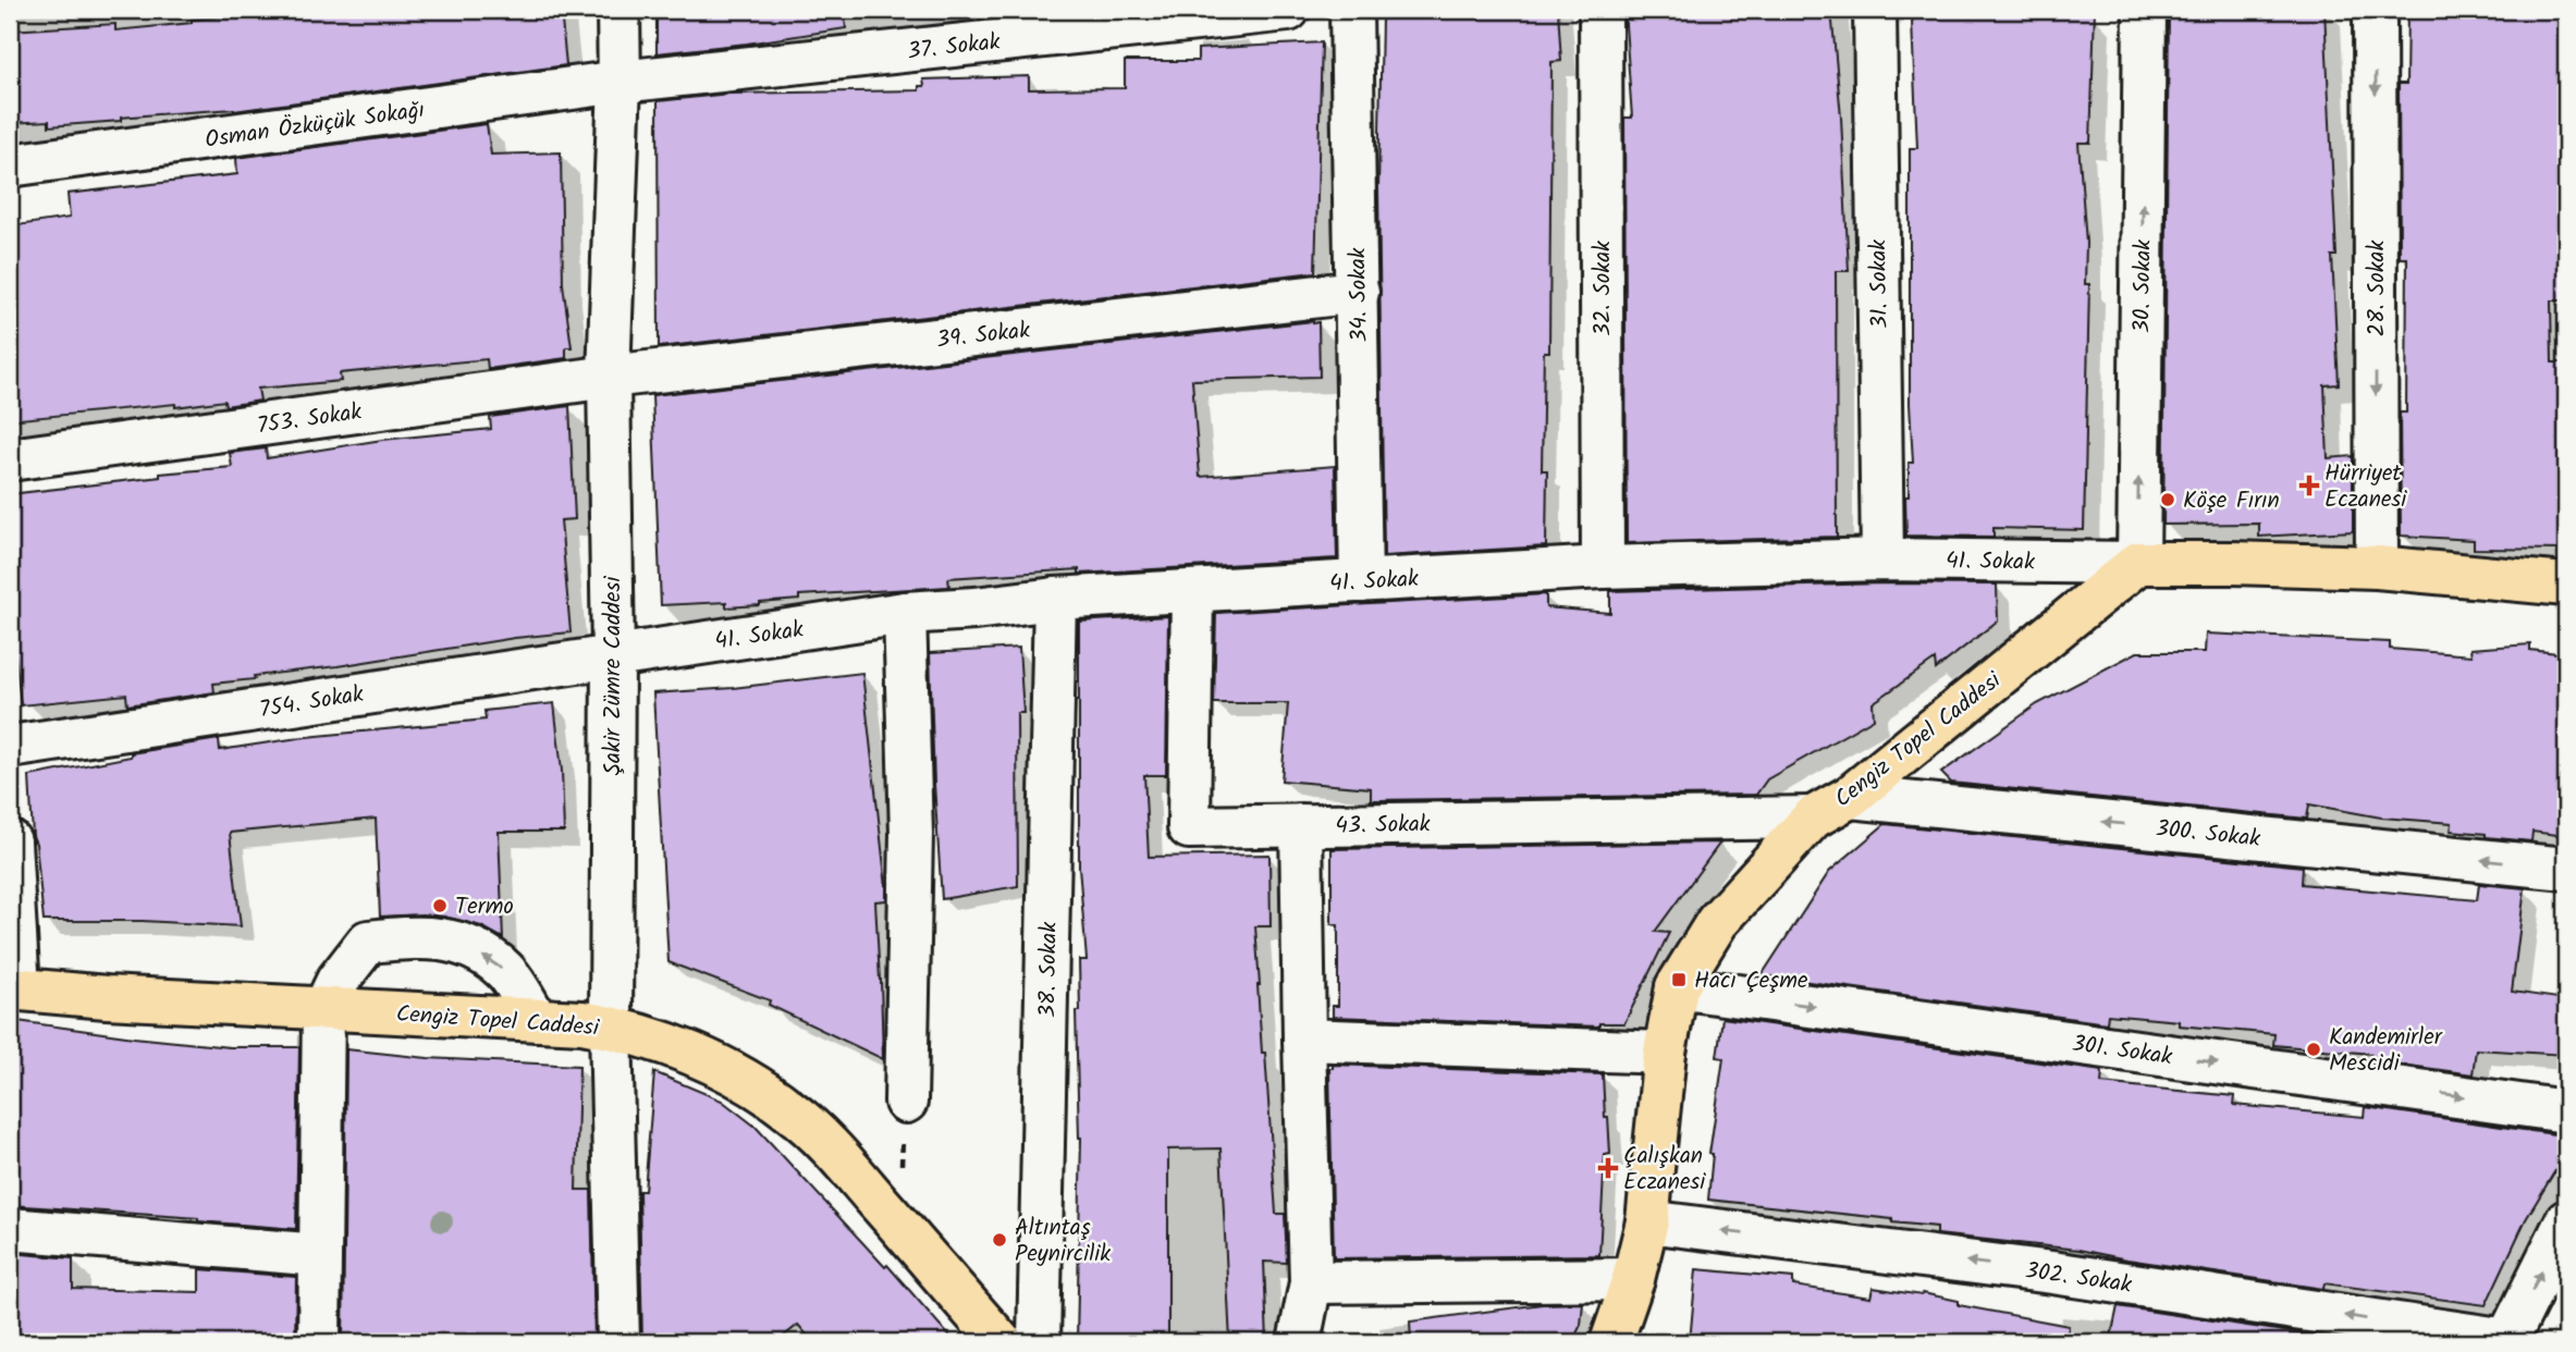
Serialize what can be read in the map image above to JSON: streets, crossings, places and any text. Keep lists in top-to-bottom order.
{
  "streets": {
    "main road": ["Cengiz Topel Caddesi"],
    "street": [
      "37. Sokak",
      "Osman Özküçük Sokağı",
      "31. Sokak",
      "30. Sokak",
      "32. Sokak",
      "28. Sokak",
      "34. Sokak",
      "39. Sokak",
      "753. Sokak",
      "41. Sokak",
      "Şakir Zümre Caddesi",
      "754. Sokak",
      "43. Sokak",
      "300. Sokak",
      "38. Sokak",
      "301. Sokak",
      "302. Sokak"
    ]
  },
  "crossings": [
    ["37. Sokak", "Osman Özküçük Sokağı"],
    ["37. Sokak", "Şakir Zümre Caddesi"],
    ["Osman Özküçük Sokağı", "Şakir Zümre Caddesi"],
    ["31. Sokak", "41. Sokak"],
    ["30. Sokak", "41. Sokak"],
    ["30. Sokak", "Cengiz Topel Caddesi"],
    ["32. Sokak", "41. Sokak"],
    ["34. Sokak", "39. Sokak"],
    ["34. Sokak", "41. Sokak"],
    ["39. Sokak", "753. Sokak"],
    ["39. Sokak", "Şakir Zümre Caddesi"],
    ["753. Sokak", "Şakir Zümre Caddesi"],
    ["41. Sokak", "Şakir Zümre Caddesi"],
    ["41. Sokak", "754. Sokak"],
    ["41. Sokak", "Cengiz Topel Caddesi"],
    ["41. Sokak", "43. Sokak"],
    ["41. Sokak", "38. Sokak"],
    ["Şakir Zümre Caddesi", "754. Sokak"],
    ["Şakir Zümre Caddesi", "Cengiz Topel Caddesi"],
    ["Cengiz Topel Caddesi", "43. Sokak"],
    ["Cengiz Topel Caddesi", "300. Sokak"],
    ["Cengiz Topel Caddesi", "301. Sokak"],
    ["Cengiz Topel Caddesi", "302. Sokak"]
  ],
  "one_way": [
    "30. Sokak",
    "28. Sokak",
    "300. Sokak",
    "301. Sokak",
    "302. Sokak"
  ],
  "places": {
    "health": ["Hürriyet Eczanesi", "Çalışkan Eczanesi"],
    "other": [
      "Köşe Fırın",
      "Termo",
      "Kandemirler Mescidi",
      "Altıntaş Peynircilik"
    ],
    "transit": ["Hacı Çeşme"]
  }
}
